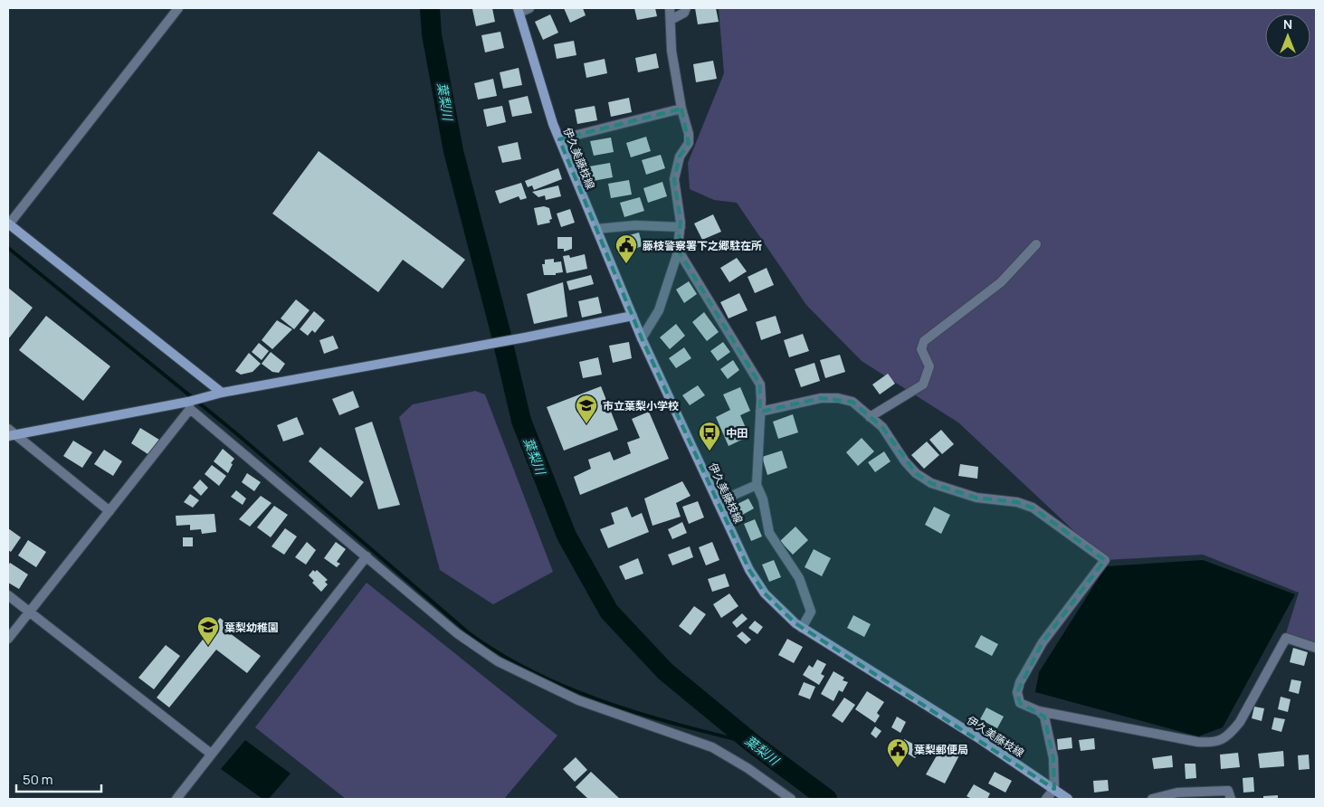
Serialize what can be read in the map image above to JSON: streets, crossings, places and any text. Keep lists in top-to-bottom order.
{
  "streets": {
    "main road": ["伊久美藤枝線"]
  },
  "water": ["葉梨川"],
  "places": {
    "public building": ["藤枝警察署下之郷駐在所", "葉梨郵便局"],
    "school or university": ["市立葉梨小学校", "葉梨幼稚園"],
    "bus stop": ["中田"]
  },
  "scale_bar": "50 m",
  "north": "top"
}
